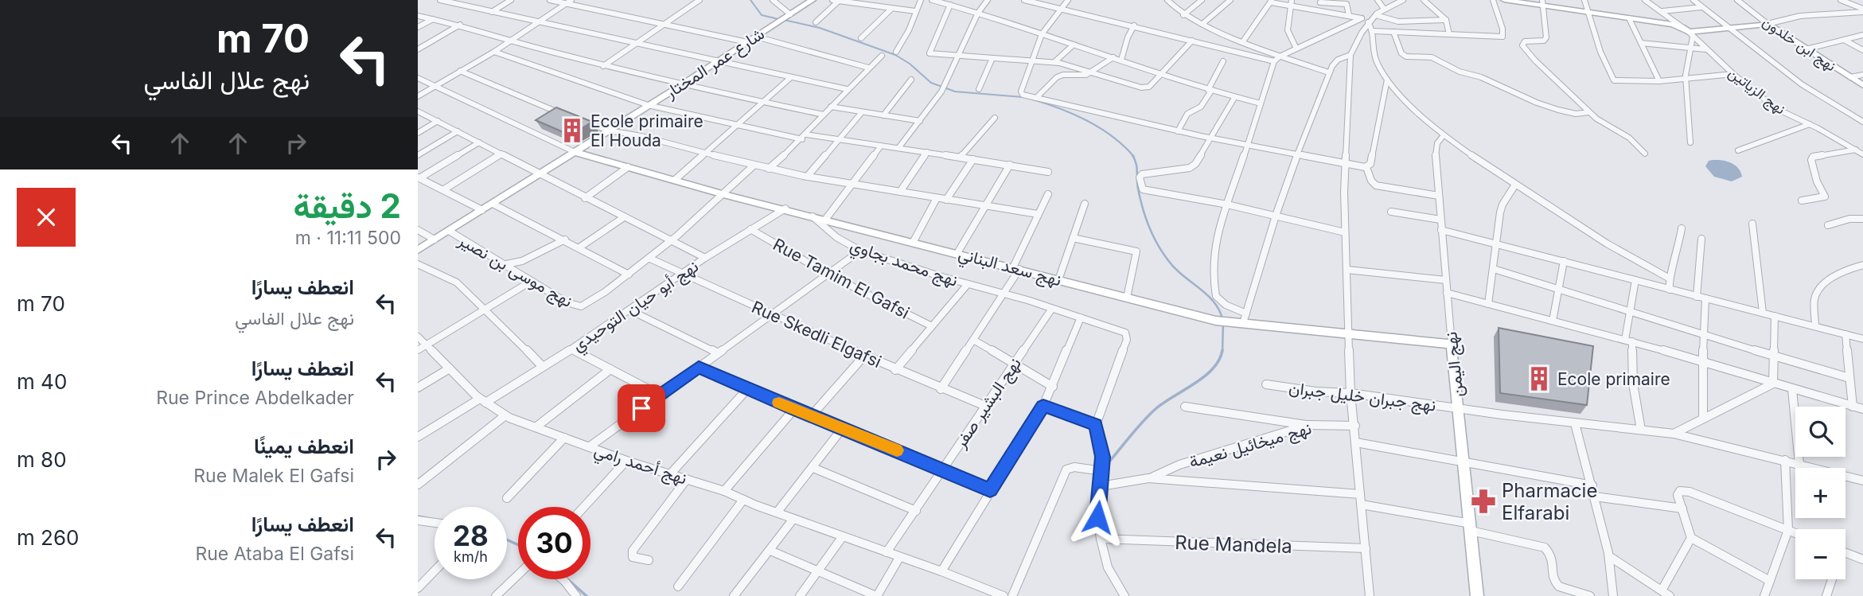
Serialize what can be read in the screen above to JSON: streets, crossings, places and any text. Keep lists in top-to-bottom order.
{
  "streets": {
    "street": [
      "نهج ابن خلدون",
      "شارع عمر المختار",
      "نهج الزياتين",
      "نهج محمد بجاوي",
      "نهج سعد البناني",
      "نهج موسى بن نصير",
      "Rue Tamim El Gafsi",
      "نهج أبو حيان التوحيدي",
      "Rue Skedli Elgafsi",
      "نهج اليمن",
      "نهج جبران خليل جبران",
      "نهج البشير صفر",
      "نهج ميخائيل نعيمة",
      "نهج أحمد رامي",
      "Rue Mandela"
    ]
  },
  "crossings": [
    ["شارع عمر المختار", "نهج سعد البناني"],
    ["شارع عمر المختار", "نهج موسى بن نصير"],
    ["نهج محمد بجاوي", "نهج سعد البناني"],
    ["نهج محمد بجاوي", "نهج البشير صفر"],
    ["نهج سعد البناني", "نهج أبو حيان التوحيدي"],
    ["نهج سعد البناني", "نهج اليمن"],
    ["Rue Tamim El Gafsi", "نهج أبو حيان التوحيدي"],
    ["نهج أبو حيان التوحيدي", "Rue Skedli Elgafsi"],
    ["نهج أبو حيان التوحيدي", "نهج أحمد رامي"],
    ["Rue Skedli Elgafsi", "نهج البشير صفر"],
    ["نهج اليمن", "نهج جبران خليل جبران"],
    ["نهج البشير صفر", "نهج أحمد رامي"]
  ],
  "places": {
    "building": ["Ecole primaire El Houda", "Ecole primaire"],
    "pharmacy": ["Pharmacie Elfarabi"]
  },
  "page": {
    "turn": ["70 m", "نهج علال الفاسي"],
    "heading": ["2 دقيقة", "500 m · 11:11"],
    "list": [
      {
        "name": "انعطف يسارًا",
        "note": "نهج علال الفاسي",
        "value": "70 m"
      },
      {
        "name": "انعطف يسارًا",
        "note": "Rue Prince Abdelkader",
        "value": "40 m"
      },
      {
        "name": "انعطف يمينًا",
        "note": "Rue Malek El Gafsi",
        "value": "80 m"
      },
      {
        "name": "انعطف يسارًا",
        "note": "Rue Ataba El Gafsi",
        "value": "260 m"
      }
    ],
    "map_buttons": ["+", "−"],
    "speed": "28 km/h",
    "limit": "30"
  }
}
